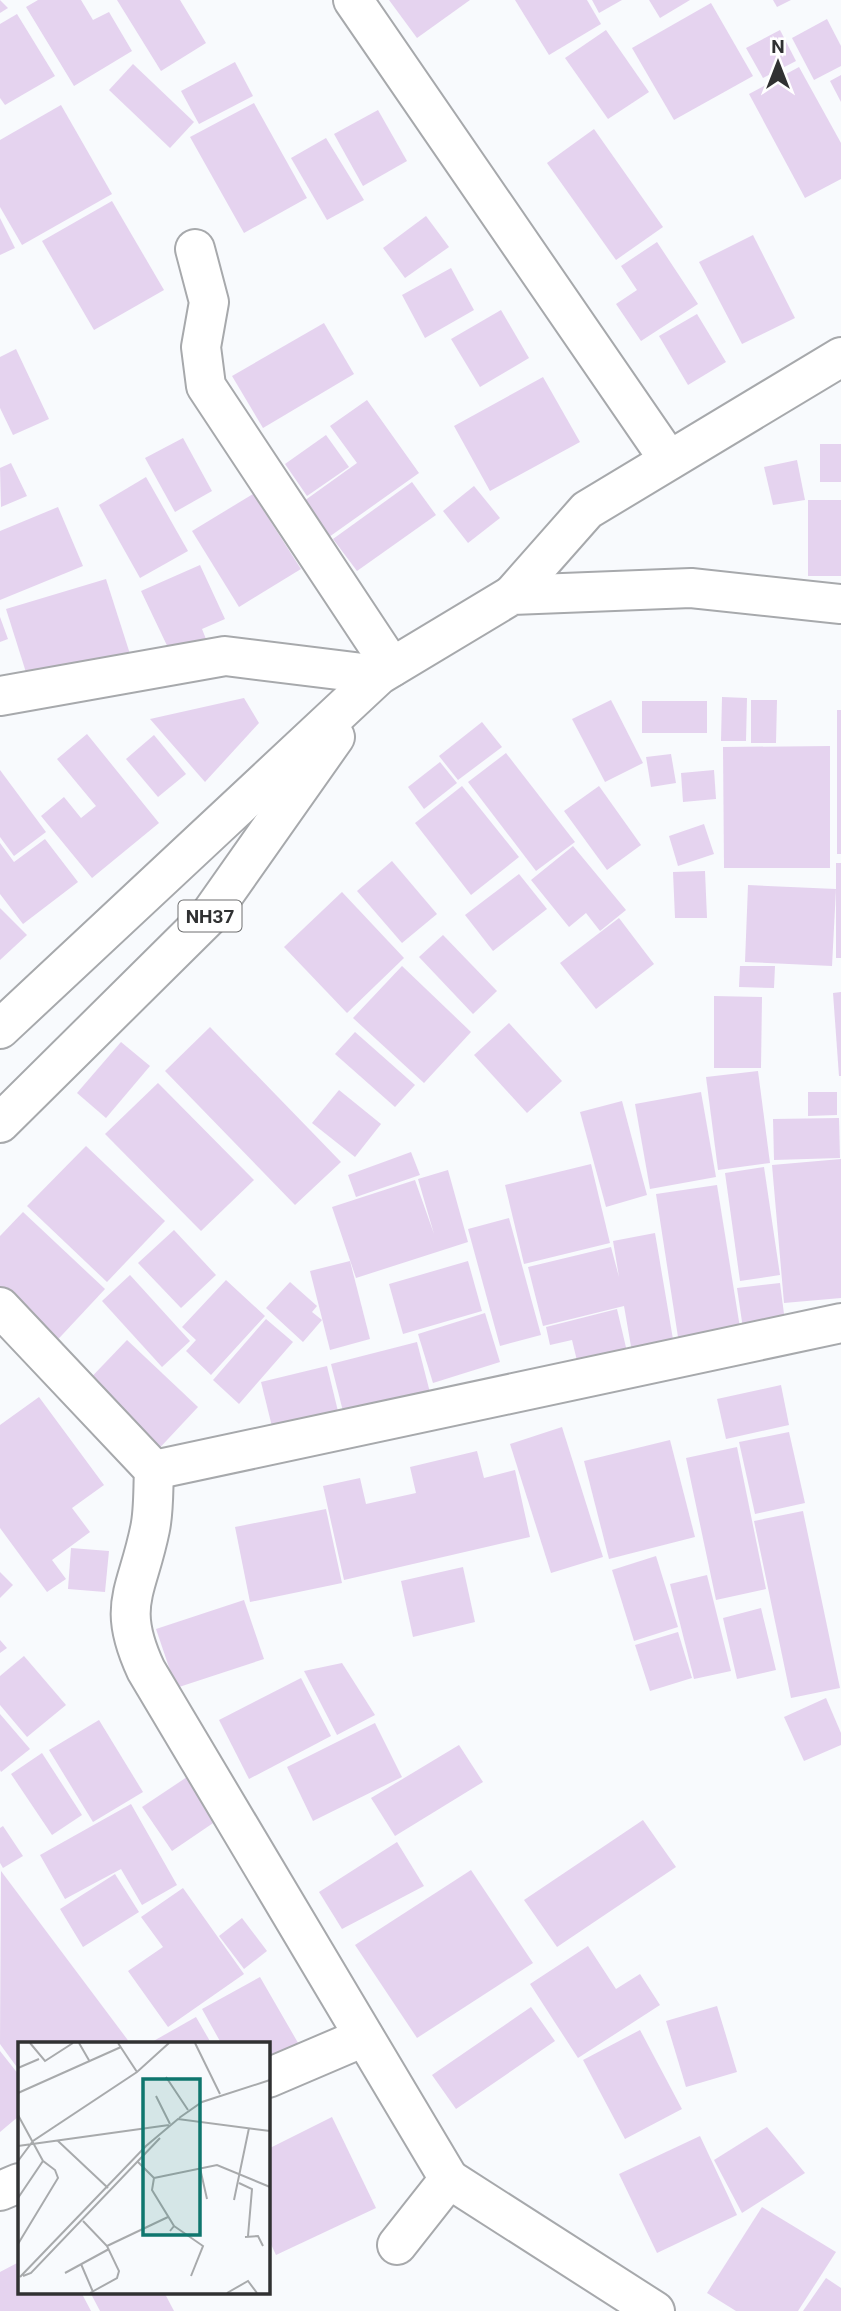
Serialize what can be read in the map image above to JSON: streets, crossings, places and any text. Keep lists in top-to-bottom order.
{
  "streets": {
    "main road": ["NH37"]
  },
  "north": "top"
}
